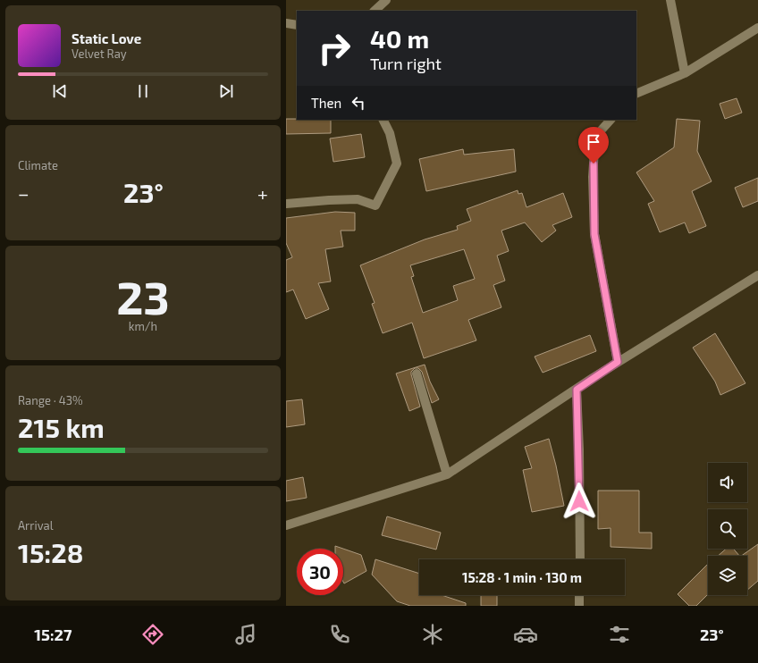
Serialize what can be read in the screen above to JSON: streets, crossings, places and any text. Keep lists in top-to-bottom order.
{
  "page": {
    "turn": ["40 m", "Turn right"],
    "song": ["Static Love", "Velvet Ray"],
    "then": "Then",
    "tile": [
      "Climate",
      ["23", "km/h"],
      ["Range · 43%", "215 km"],
      ["Arrival", "15:28"]
    ],
    "heat": ["−", "23°", "+"],
    "limit": "30",
    "trip": "15:28 · 1 min · 130 m",
    "tabs": ["15:27", "23°"]
  }
}
